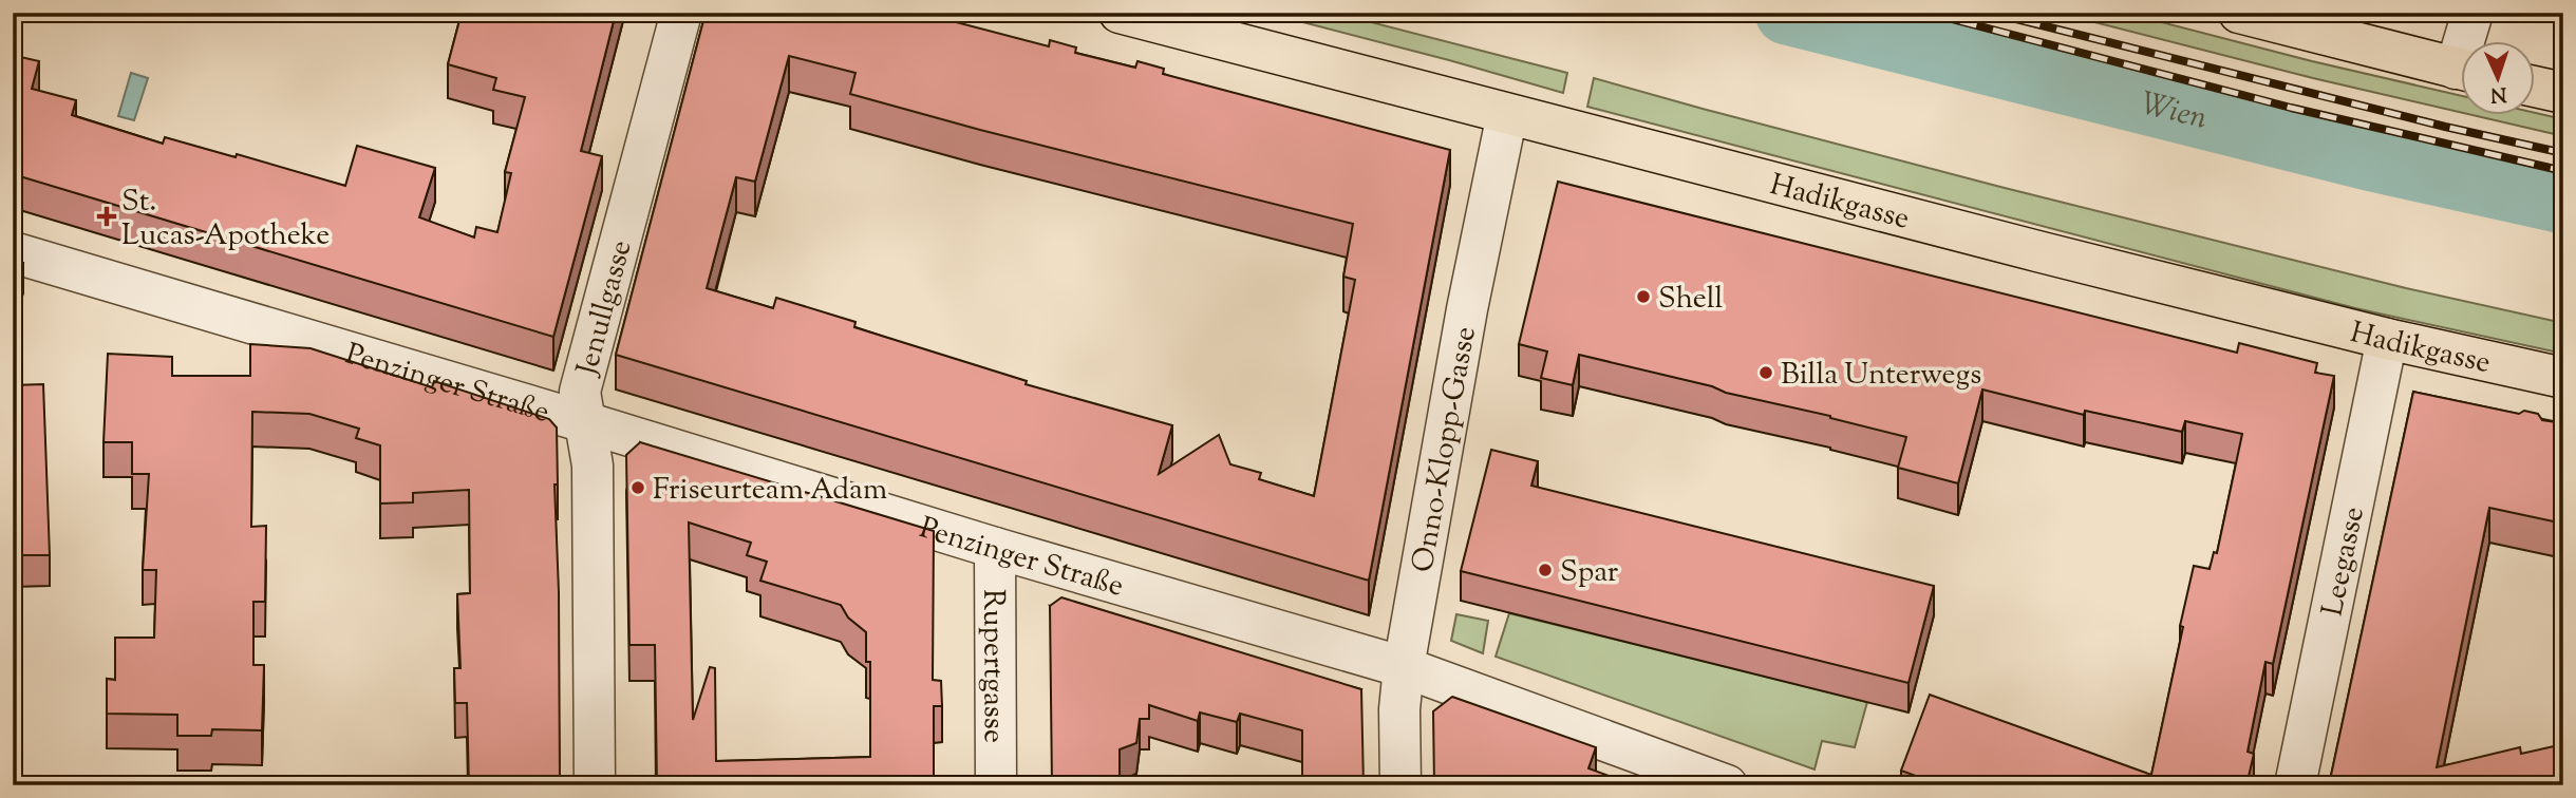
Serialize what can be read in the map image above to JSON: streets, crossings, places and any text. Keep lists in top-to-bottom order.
{
  "streets": {
    "main road": ["Hadikgasse"],
    "street": [
      "Jenullgasse",
      "Penzinger Straße",
      "Onno-Klopp-Gasse",
      "Leegasse",
      "Rupertgasse"
    ]
  },
  "crossings": [
    ["Hadikgasse", "Onno-Klopp-Gasse"],
    ["Hadikgasse", "Leegasse"],
    ["Jenullgasse", "Penzinger Straße"],
    ["Penzinger Straße", "Onno-Klopp-Gasse"],
    ["Penzinger Straße", "Rupertgasse"]
  ],
  "water": ["Wien"],
  "places": {
    "health": ["St. Lucas-Apotheke"],
    "other": [
      "Shell",
      "Billa Unterwegs",
      "Friseurteam Adam",
      "Spar"
    ]
  },
  "north": "bottom"
}
